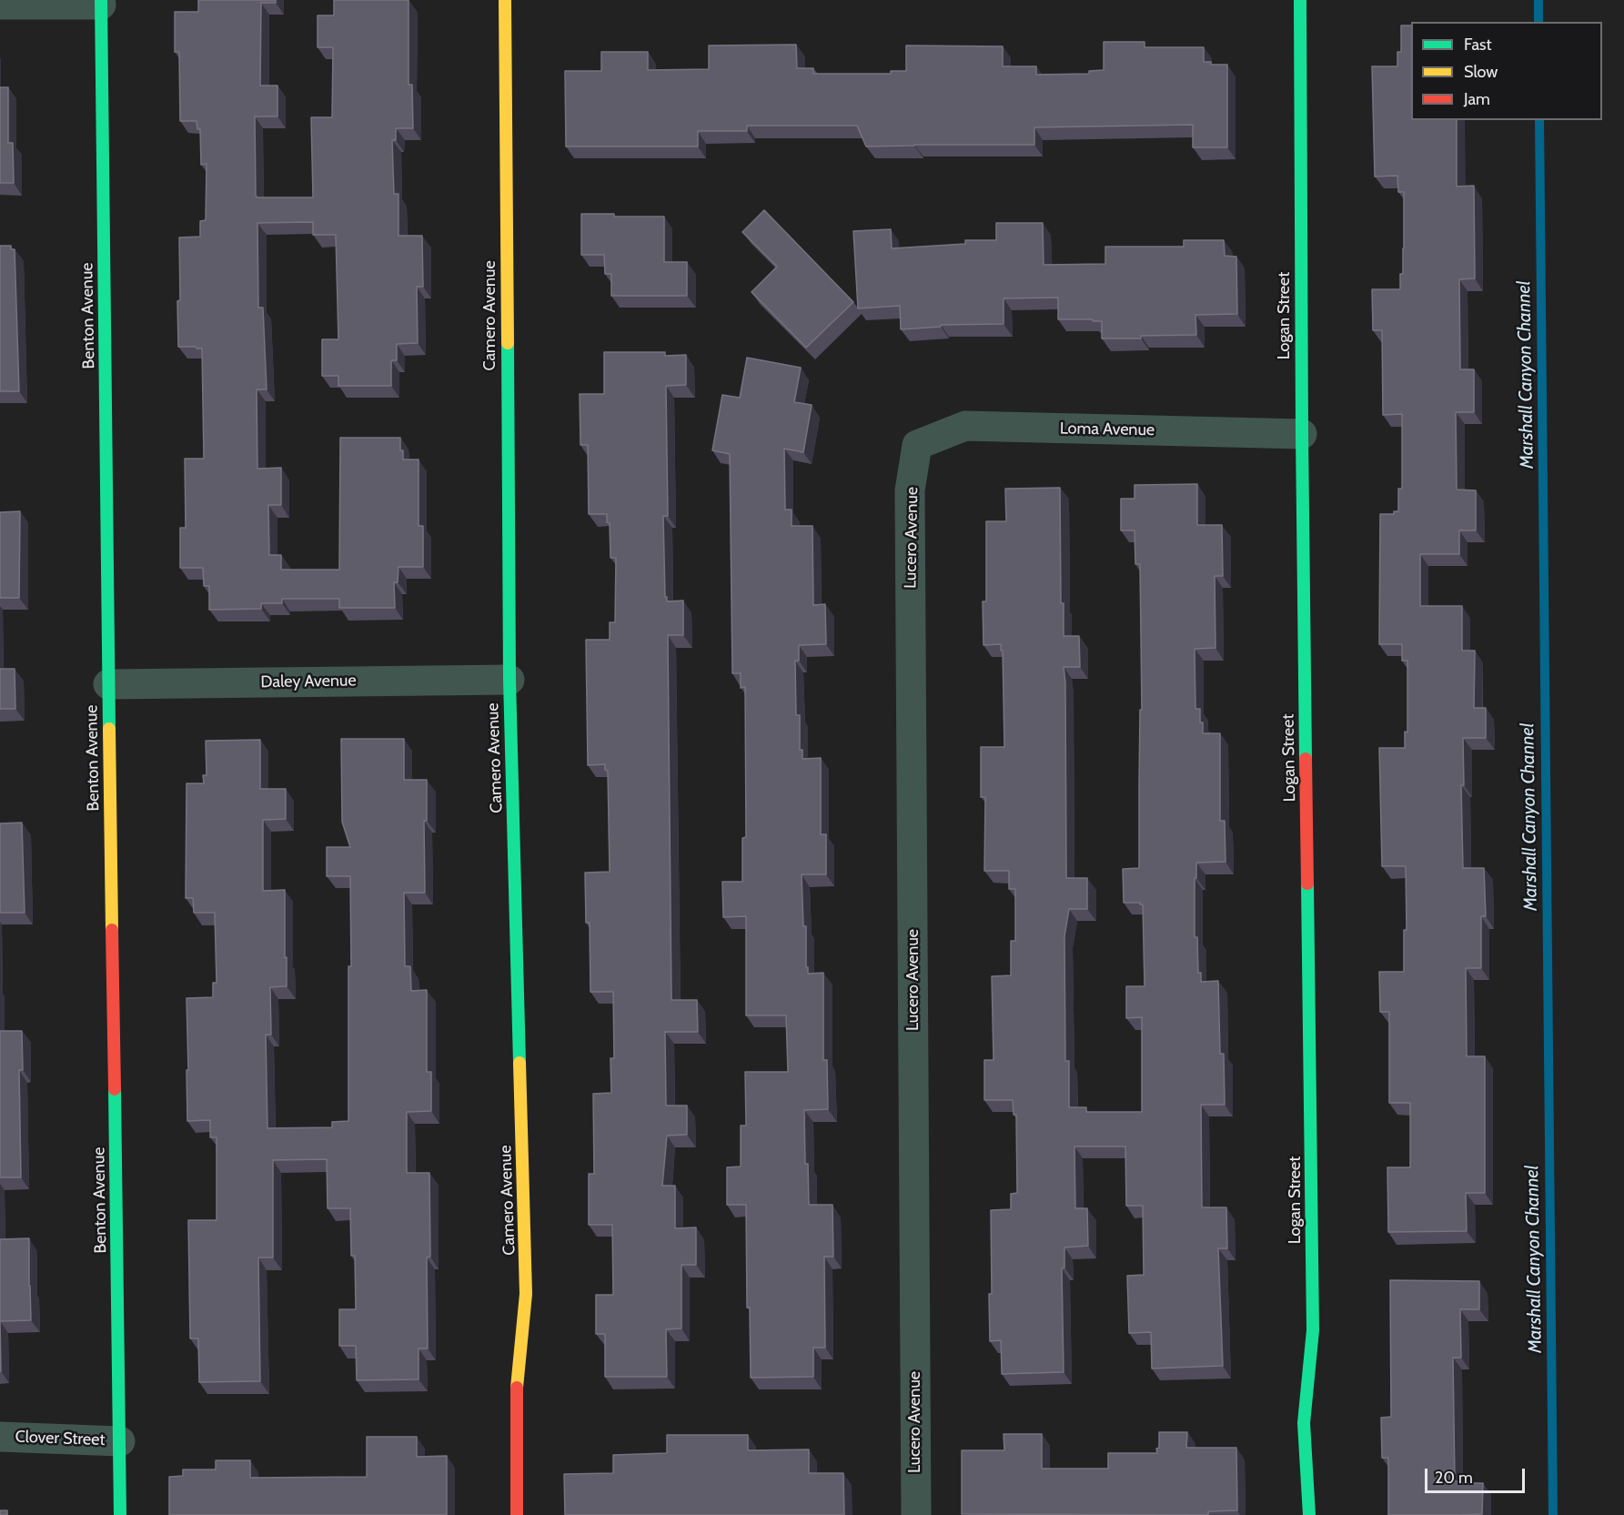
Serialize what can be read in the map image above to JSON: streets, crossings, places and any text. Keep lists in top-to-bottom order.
{
  "streets": {
    "street": [
      "Benton Avenue",
      "Camero Avenue",
      "Logan Street",
      "Loma Avenue",
      "Lucero Avenue",
      "Daley Avenue",
      "Clover Street"
    ]
  },
  "crossings": [
    ["Benton Avenue", "Daley Avenue"],
    ["Benton Avenue", "Clover Street"],
    ["Camero Avenue", "Daley Avenue"],
    ["Logan Street", "Loma Avenue"],
    ["Loma Avenue", "Lucero Avenue"]
  ],
  "water": ["Marshall Canyon Channel"],
  "legend": ["Fast", "Slow", "Jam"],
  "scale_bar": "20 m"
}
